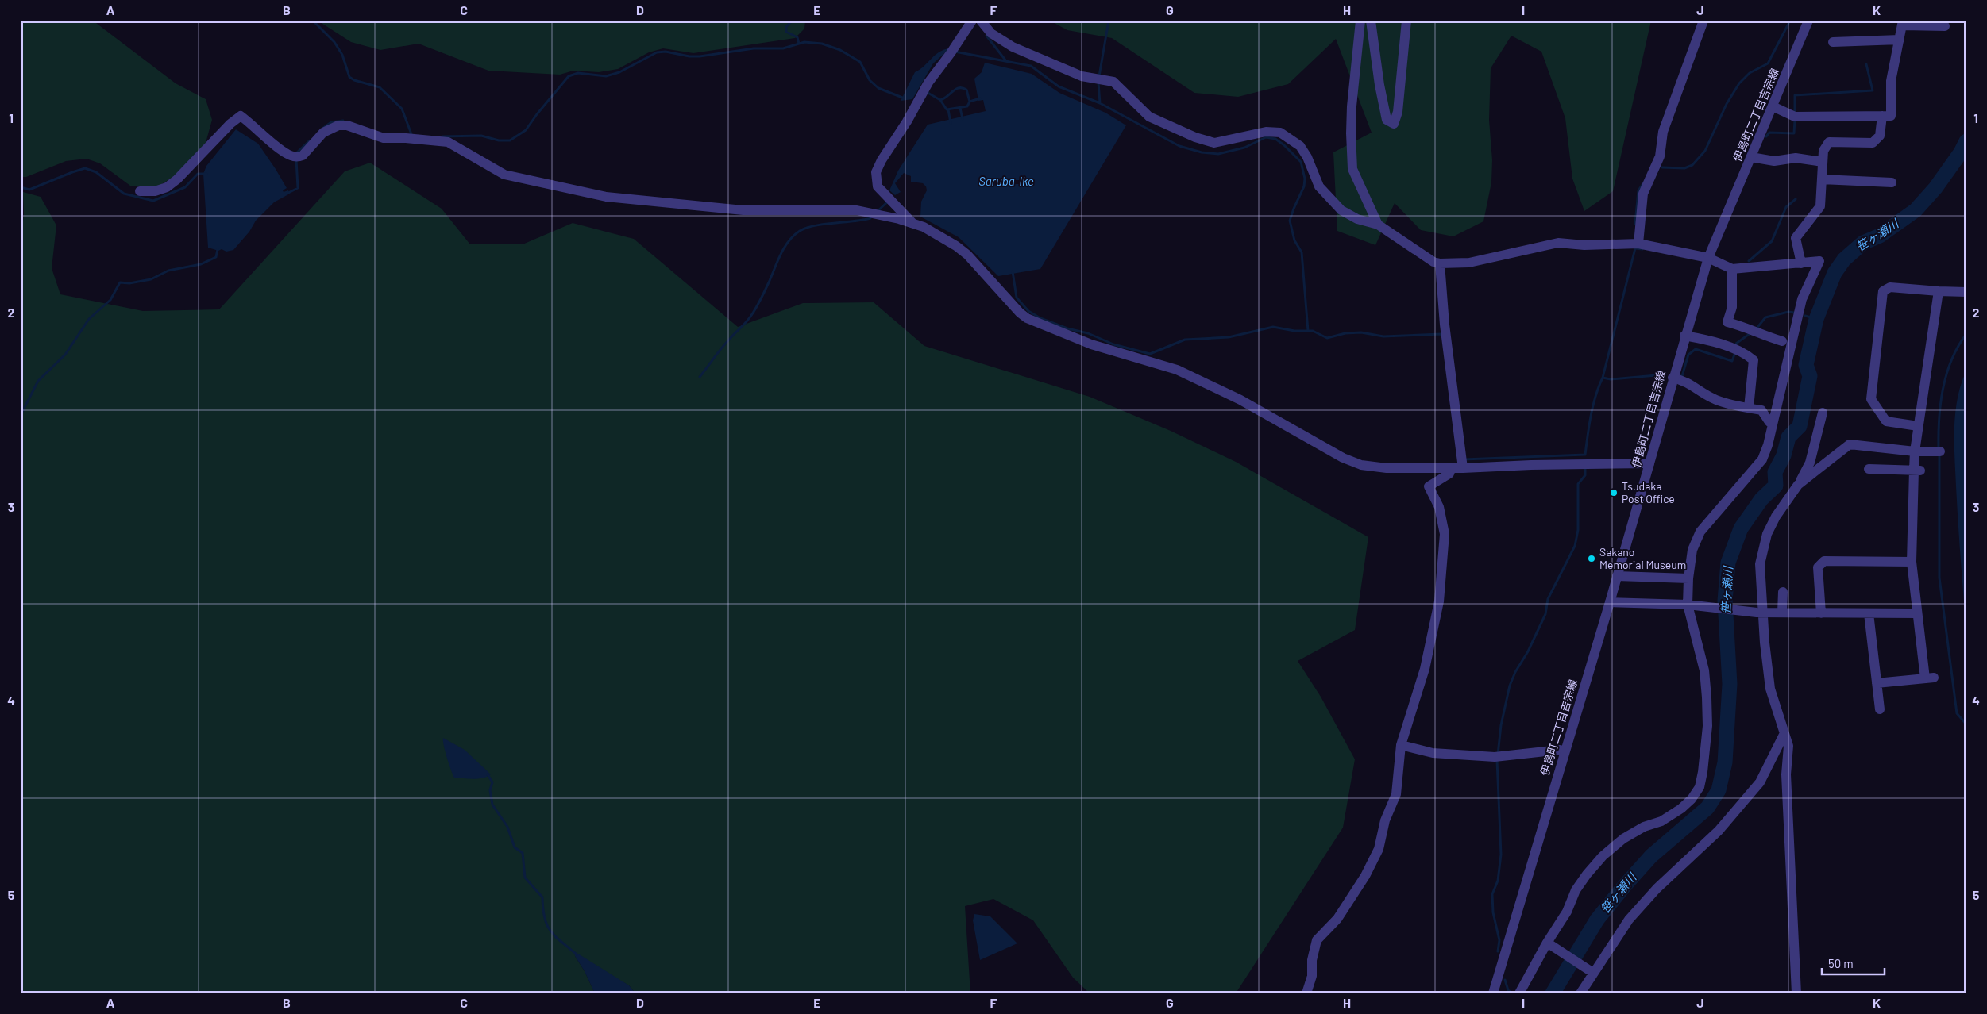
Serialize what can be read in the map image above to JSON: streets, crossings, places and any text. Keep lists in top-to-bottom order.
{
  "streets": {
    "street": ["伊島町二丁目吉宗線"]
  },
  "water": ["Saruba-ike", "笹ヶ瀬川"],
  "places": ["Tsudaka Post Office", "Sakano Memorial Museum"],
  "scale_bar": "50 m",
  "grid": {
    "columns": [
      "A",
      "B",
      "C",
      "D",
      "E",
      "F",
      "G",
      "H",
      "I",
      "J",
      "K"
    ],
    "rows": [
      "1",
      "2",
      "3",
      "4",
      "5"
    ]
  }
}
